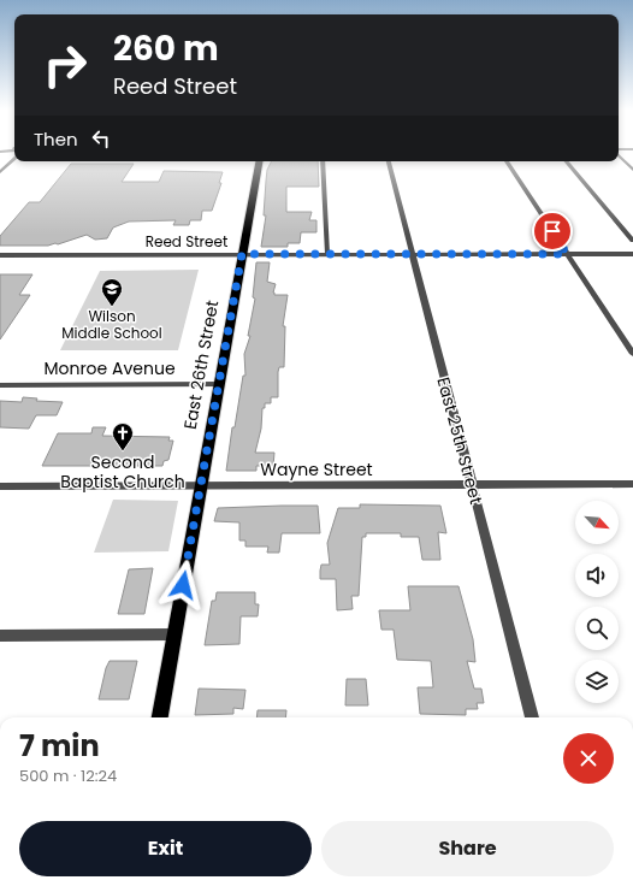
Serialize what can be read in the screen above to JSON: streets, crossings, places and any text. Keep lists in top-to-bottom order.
{
  "streets": {
    "main road": ["East 26th Street"],
    "street": [
      "Reed Street",
      "Monroe Avenue",
      "East 25th Street",
      "Wayne Street"
    ]
  },
  "crossings": [
    ["Reed Street", "East 26th Street"],
    ["Reed Street", "East 25th Street"],
    ["East 26th Street", "Monroe Avenue"],
    ["East 26th Street", "Wayne Street"],
    ["East 25th Street", "Wayne Street"]
  ],
  "places": {
    "school or university": ["Wilson Middle School"],
    "church": ["Second Baptist Church"]
  },
  "north": "bottom right",
  "page": {
    "turn": ["260 m", "Reed Street"],
    "then": "Then",
    "heading": ["7 min", "500 m · 12:24"],
    "buttons": ["Exit", "Share"]
  }
}
